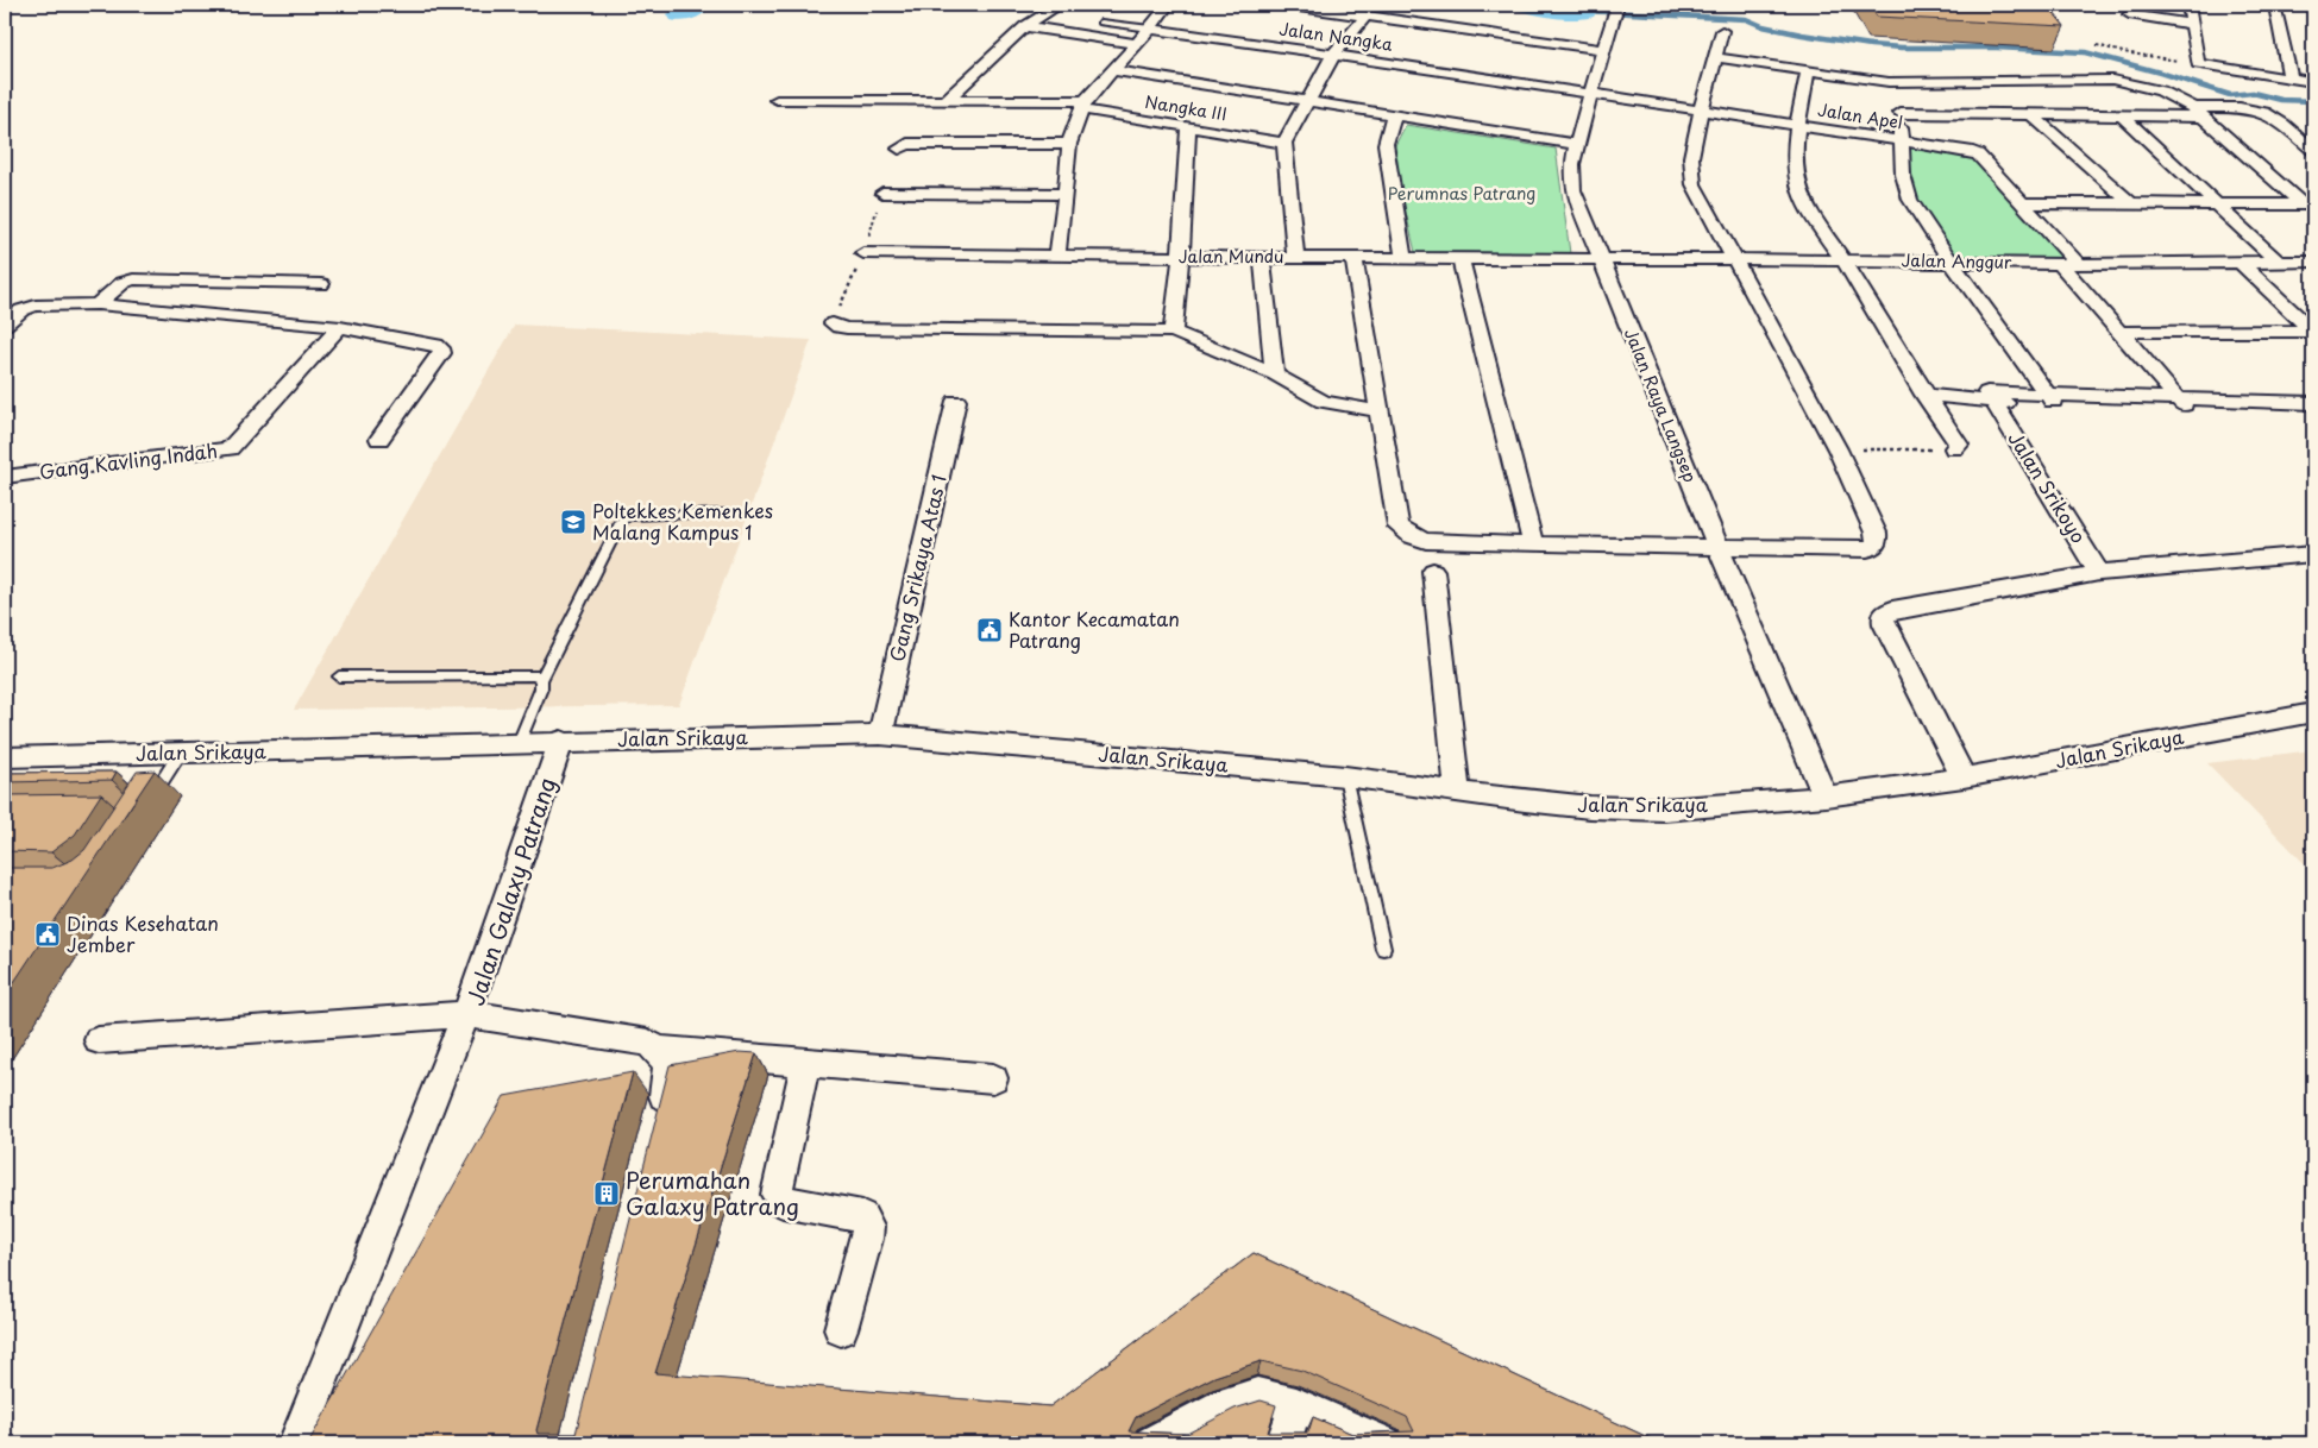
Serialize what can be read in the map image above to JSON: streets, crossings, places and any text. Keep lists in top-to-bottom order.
{
  "streets": {
    "street": [
      "Jalan Nangka",
      "Nangka III",
      "Jalan Apel",
      "Jalan Mundu",
      "Jalan Anggur",
      "Jalan Raya Langsep",
      "Gang Kavling Indah",
      "Jalan Srikoyo",
      "Gang Srikaya Atas 1",
      "Jalan Srikaya",
      "Jalan Galaxy Patrang"
    ]
  },
  "crossings": [
    ["Jalan Nangka", "Jalan Apel"],
    ["Jalan Nangka", "Jalan Raya Langsep"],
    ["Jalan Apel", "Jalan Raya Langsep"],
    ["Jalan Mundu", "Jalan Anggur"],
    ["Jalan Mundu", "Jalan Raya Langsep"],
    ["Jalan Anggur", "Jalan Raya Langsep"],
    ["Jalan Raya Langsep", "Jalan Srikaya"],
    ["Gang Srikaya Atas 1", "Jalan Srikaya"],
    ["Jalan Srikaya", "Jalan Galaxy Patrang"]
  ],
  "parks": ["Perumnas Patrang"],
  "places": {
    "school or university": ["Poltekkes Kemenkes Malang Kampus 1"],
    "public building": ["Kantor Kecamatan Patrang", "Dinas Kesehatan Jember"],
    "building": ["Perumahan Galaxy Patrang"]
  }
}
